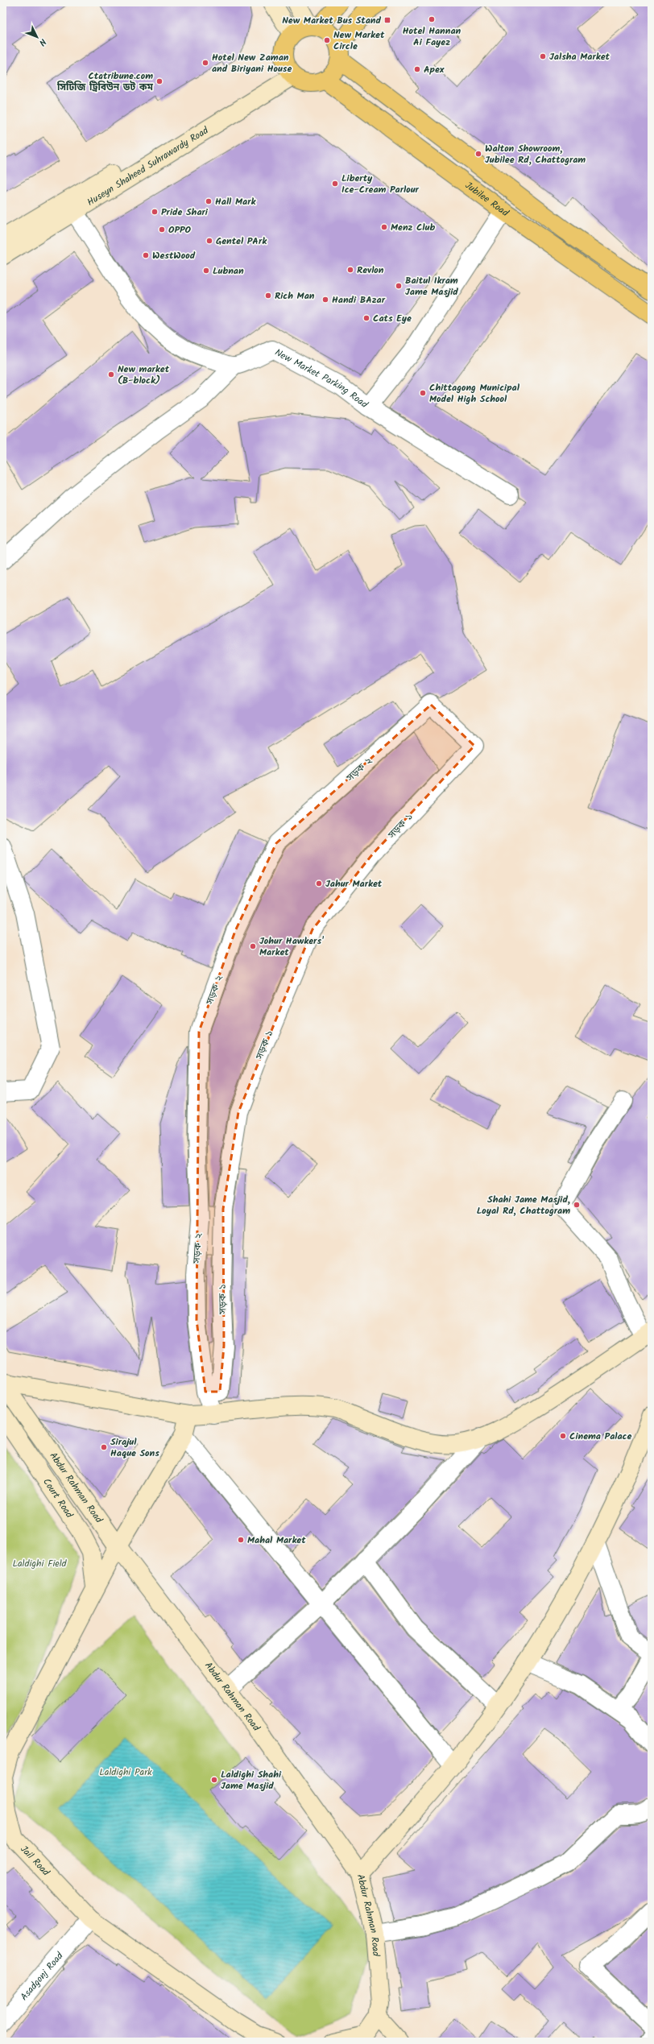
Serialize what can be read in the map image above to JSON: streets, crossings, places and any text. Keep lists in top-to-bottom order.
{
  "streets": {
    "main road": [
      "Huseyn Shaheed Suhrawardy Road",
      "Jubilee Road",
      "Abdur Rahman Road",
      "Court Road",
      "Jail Road"
    ],
    "street": [
      "New Market Parking Road",
      "সড়ক ২",
      "সড়ক ১",
      "Asadgonj Road"
    ]
  },
  "crossings": [
    ["Huseyn Shaheed Suhrawardy Road", "Jubilee Road"],
    ["Jubilee Road", "New Market Parking Road"],
    ["সড়ক ২", "সড়ক ১"],
    ["Abdur Rahman Road", "Jail Road"],
    ["Court Road", "Jail Road"],
    ["Jail Road", "Asadgonj Road"]
  ],
  "parks": ["Laldighi Field", "Laldighi Park"],
  "places": {
    "other": [
      "Hotel Hannan Ai Fayez",
      "New Market Circle",
      "Jalsha Market",
      "Hotel New Zaman and Biriyani House",
      "Apex",
      "Ctgtribune.com সিটিজি ট্রিবিউন ডট কম",
      "Walton Showroom, Jubilee Rd, Chattogram",
      "Liberty Ice-Cream Parlour",
      "Hall Mark",
      "Pride Shari",
      "Menz Club",
      "OPPO",
      "Gentel PArk",
      "WestWood",
      "Revlon",
      "Lubnan",
      "Baitul Ikram Jame Masjid",
      "Rich Man",
      "Handi BAzar",
      "Cats Eye",
      "New market (B-block)",
      "Chittagong Municipal Model High School",
      "Jahur Market",
      "Johur Hawkers' Market",
      "Shahi Jame Masjid, Loyal Rd, Chattogram",
      "Cinema Palace",
      "Sirajul Haque Sons",
      "Mahal Market",
      "Laldighi Shahi Jame Masjid"
    ],
    "transit": ["New Market Bus Stand"]
  },
  "north": "bottom right"
}
